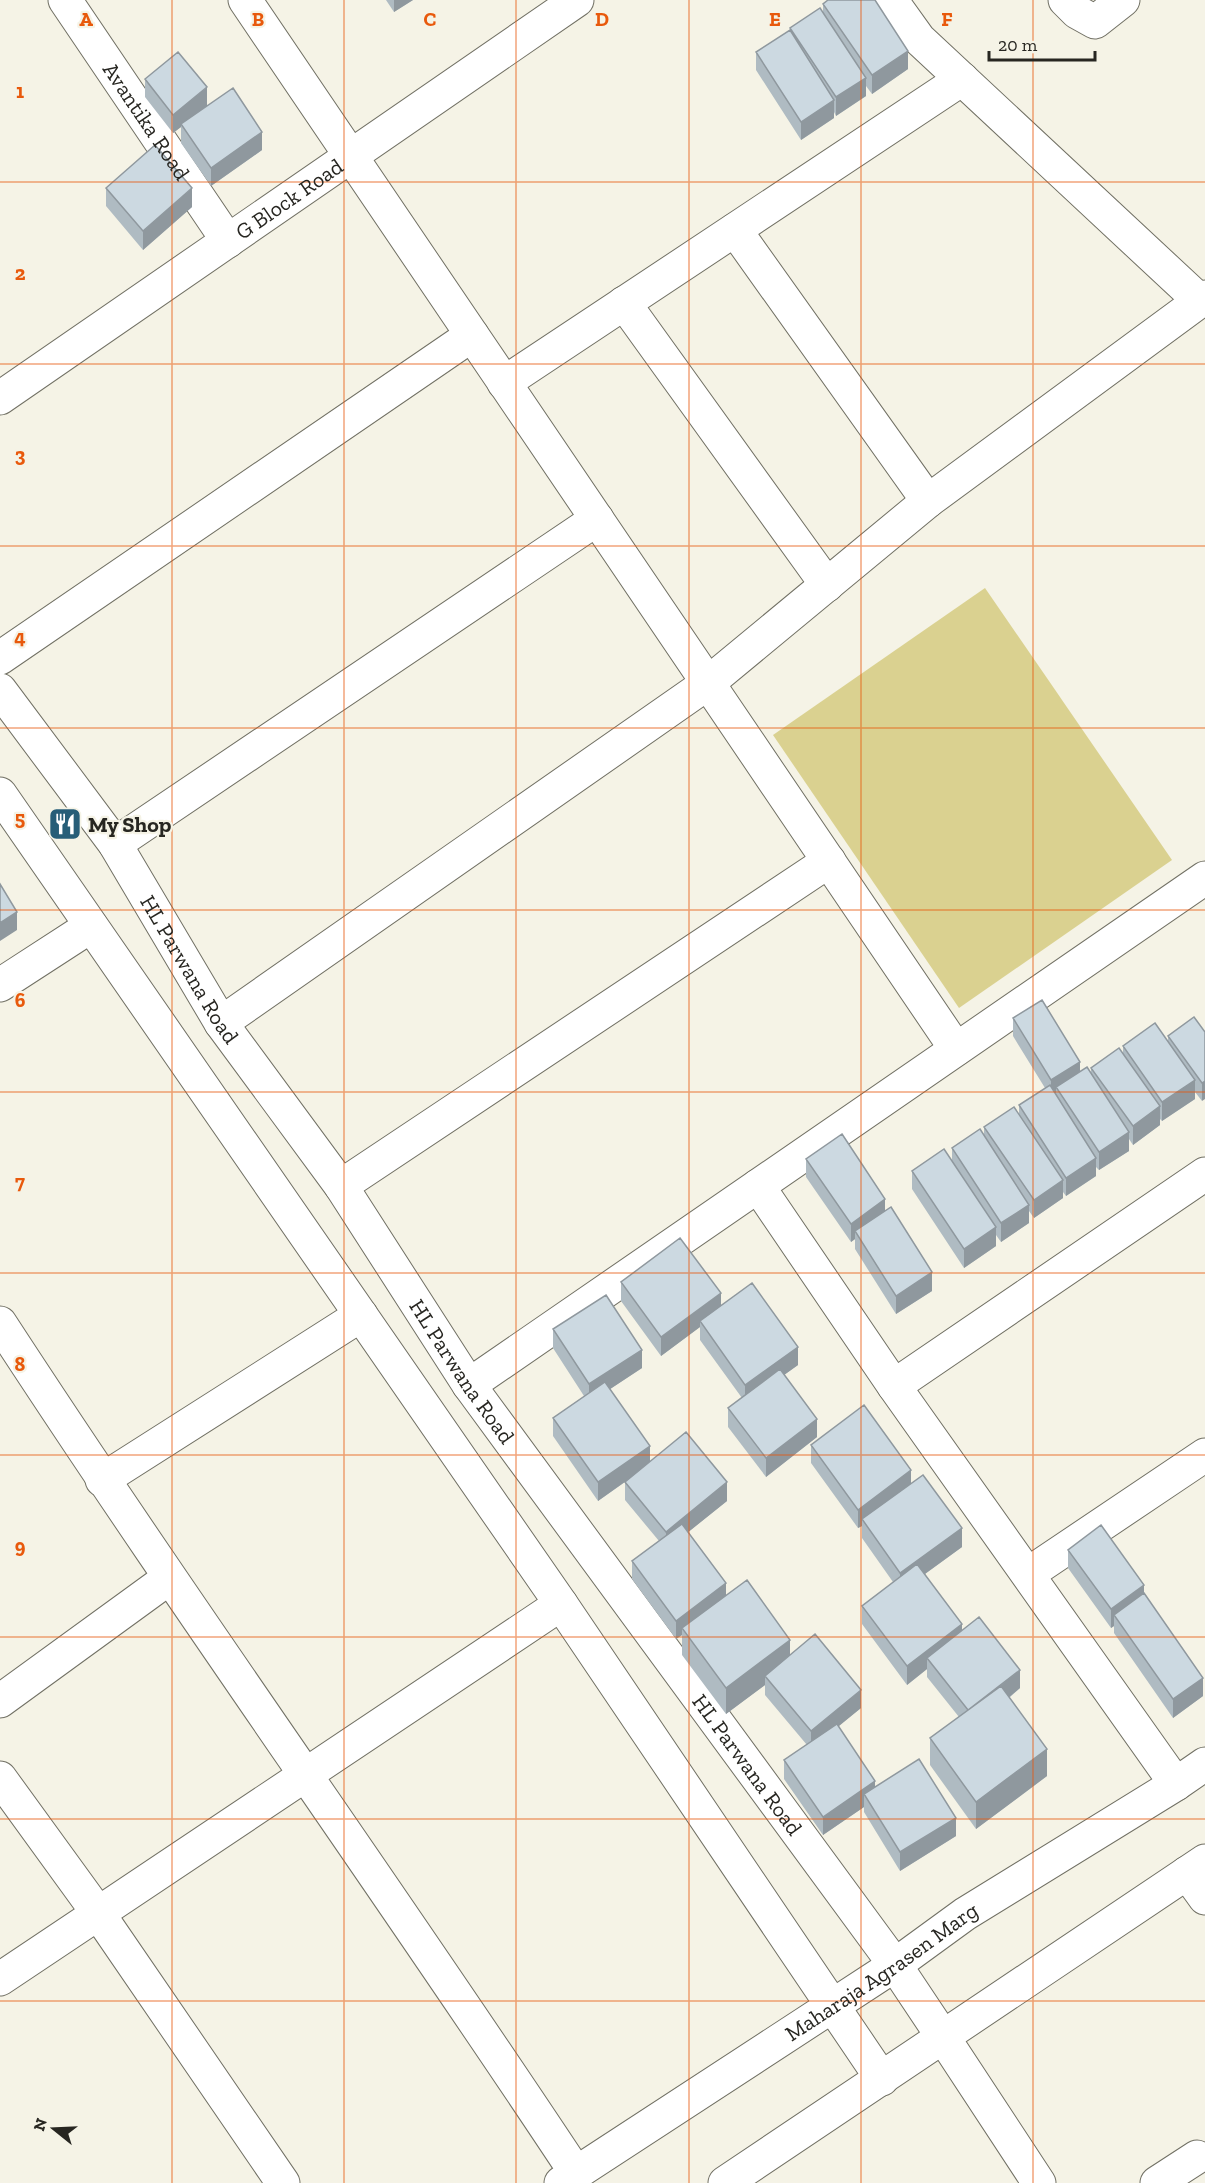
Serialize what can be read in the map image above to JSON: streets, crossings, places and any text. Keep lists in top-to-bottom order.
{
  "streets": {
    "street": [
      "Avantika Road",
      "G Block Road",
      "HL Parwana Road",
      "Maharaja Agrasen Marg"
    ]
  },
  "crossings": [
    ["Avantika Road", "G Block Road"],
    ["HL Parwana Road", "Maharaja Agrasen Marg"]
  ],
  "places": {
    "restaurant": ["My Shop"]
  },
  "scale_bar": "20 m",
  "north": "left",
  "grid": {
    "columns": [
      "A",
      "B",
      "C",
      "D",
      "E",
      "F"
    ],
    "rows": [
      "1",
      "2",
      "3",
      "4",
      "5",
      "6",
      "7",
      "8",
      "9"
    ]
  }
}
